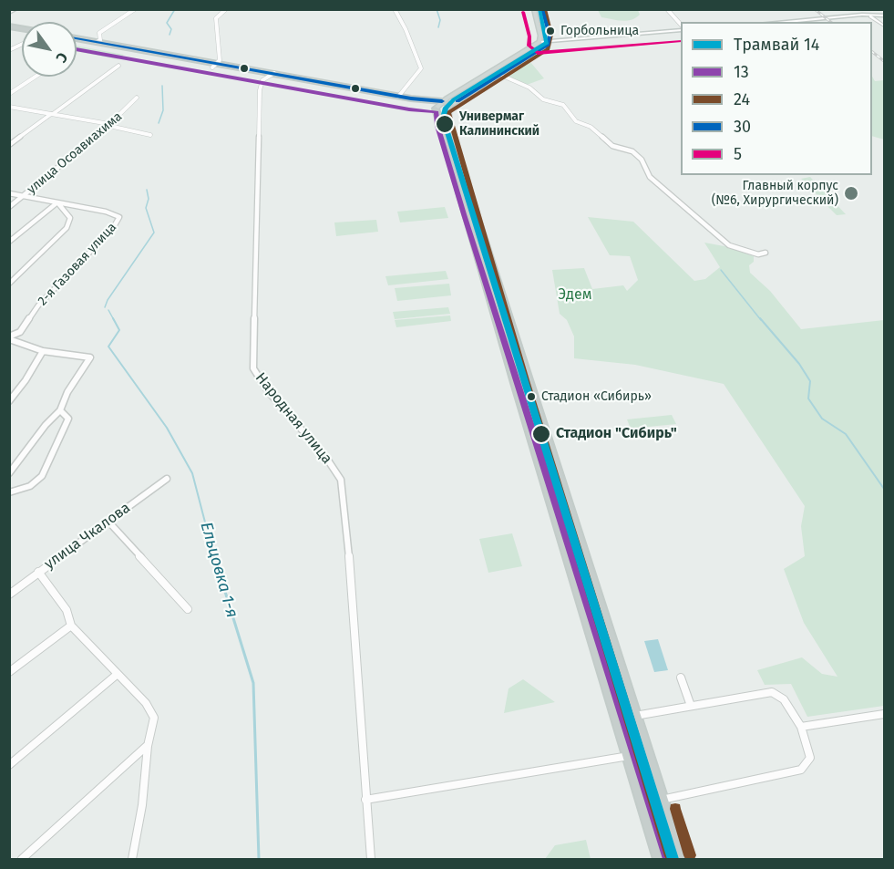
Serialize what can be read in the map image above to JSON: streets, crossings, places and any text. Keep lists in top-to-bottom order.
{
  "streets": {
    "street": [
      "улица Осоавиахима",
      "2-я Газовая улица",
      "Народная улица",
      "улица Чкалова"
    ]
  },
  "water": ["Ельцовка 1-я"],
  "parks": ["Эдем"],
  "places": [
    "Горбольница",
    "Универмаг Калининский",
    "Главный корпус (№6, Хирургический)",
    "Стадион «Сибирь»",
    "Стадион \"Сибирь\""
  ],
  "lines": [
    "tram line 14",
    "transit line 24",
    "transit line 30",
    "transit line 5",
    "transit line 13"
  ],
  "legend": [
    "Трамвай 14",
    "13",
    "24",
    "30",
    "5"
  ],
  "north": "bottom right"
}
